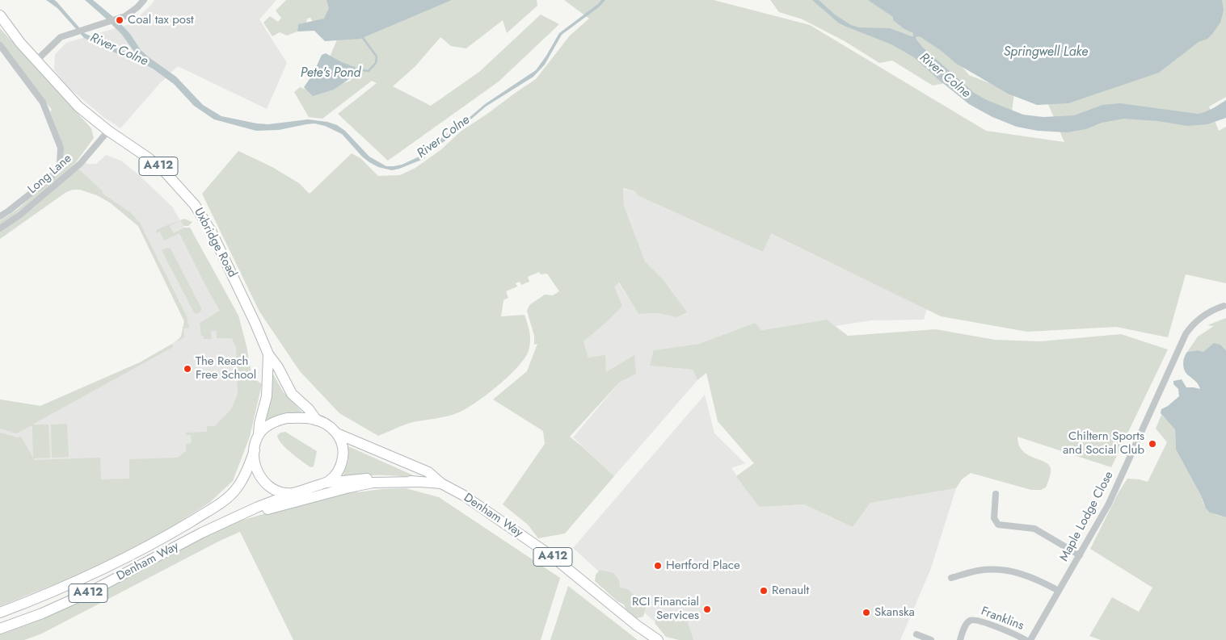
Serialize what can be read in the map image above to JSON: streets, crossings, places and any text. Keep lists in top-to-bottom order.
{
  "streets": {
    "main road": ["A412", "Uxbridge Road", "Denham Way"],
    "street": ["Long Lane", "Maple Lodge Close", "Franklins"]
  },
  "crossings": [
    ["A412", "Denham Way"],
    ["Long Lane", "Uxbridge Road"],
    ["Uxbridge Road", "Denham Way"]
  ],
  "water": ["River Colne", "Springwell Lake", "Pete's Pond"],
  "places": [
    "Coal tax post",
    "The Reach Free School",
    "Chiltern Sports and Social Club",
    "Hertford Place",
    "Renault",
    "RCI Financial Services",
    "Skanska"
  ]
}
